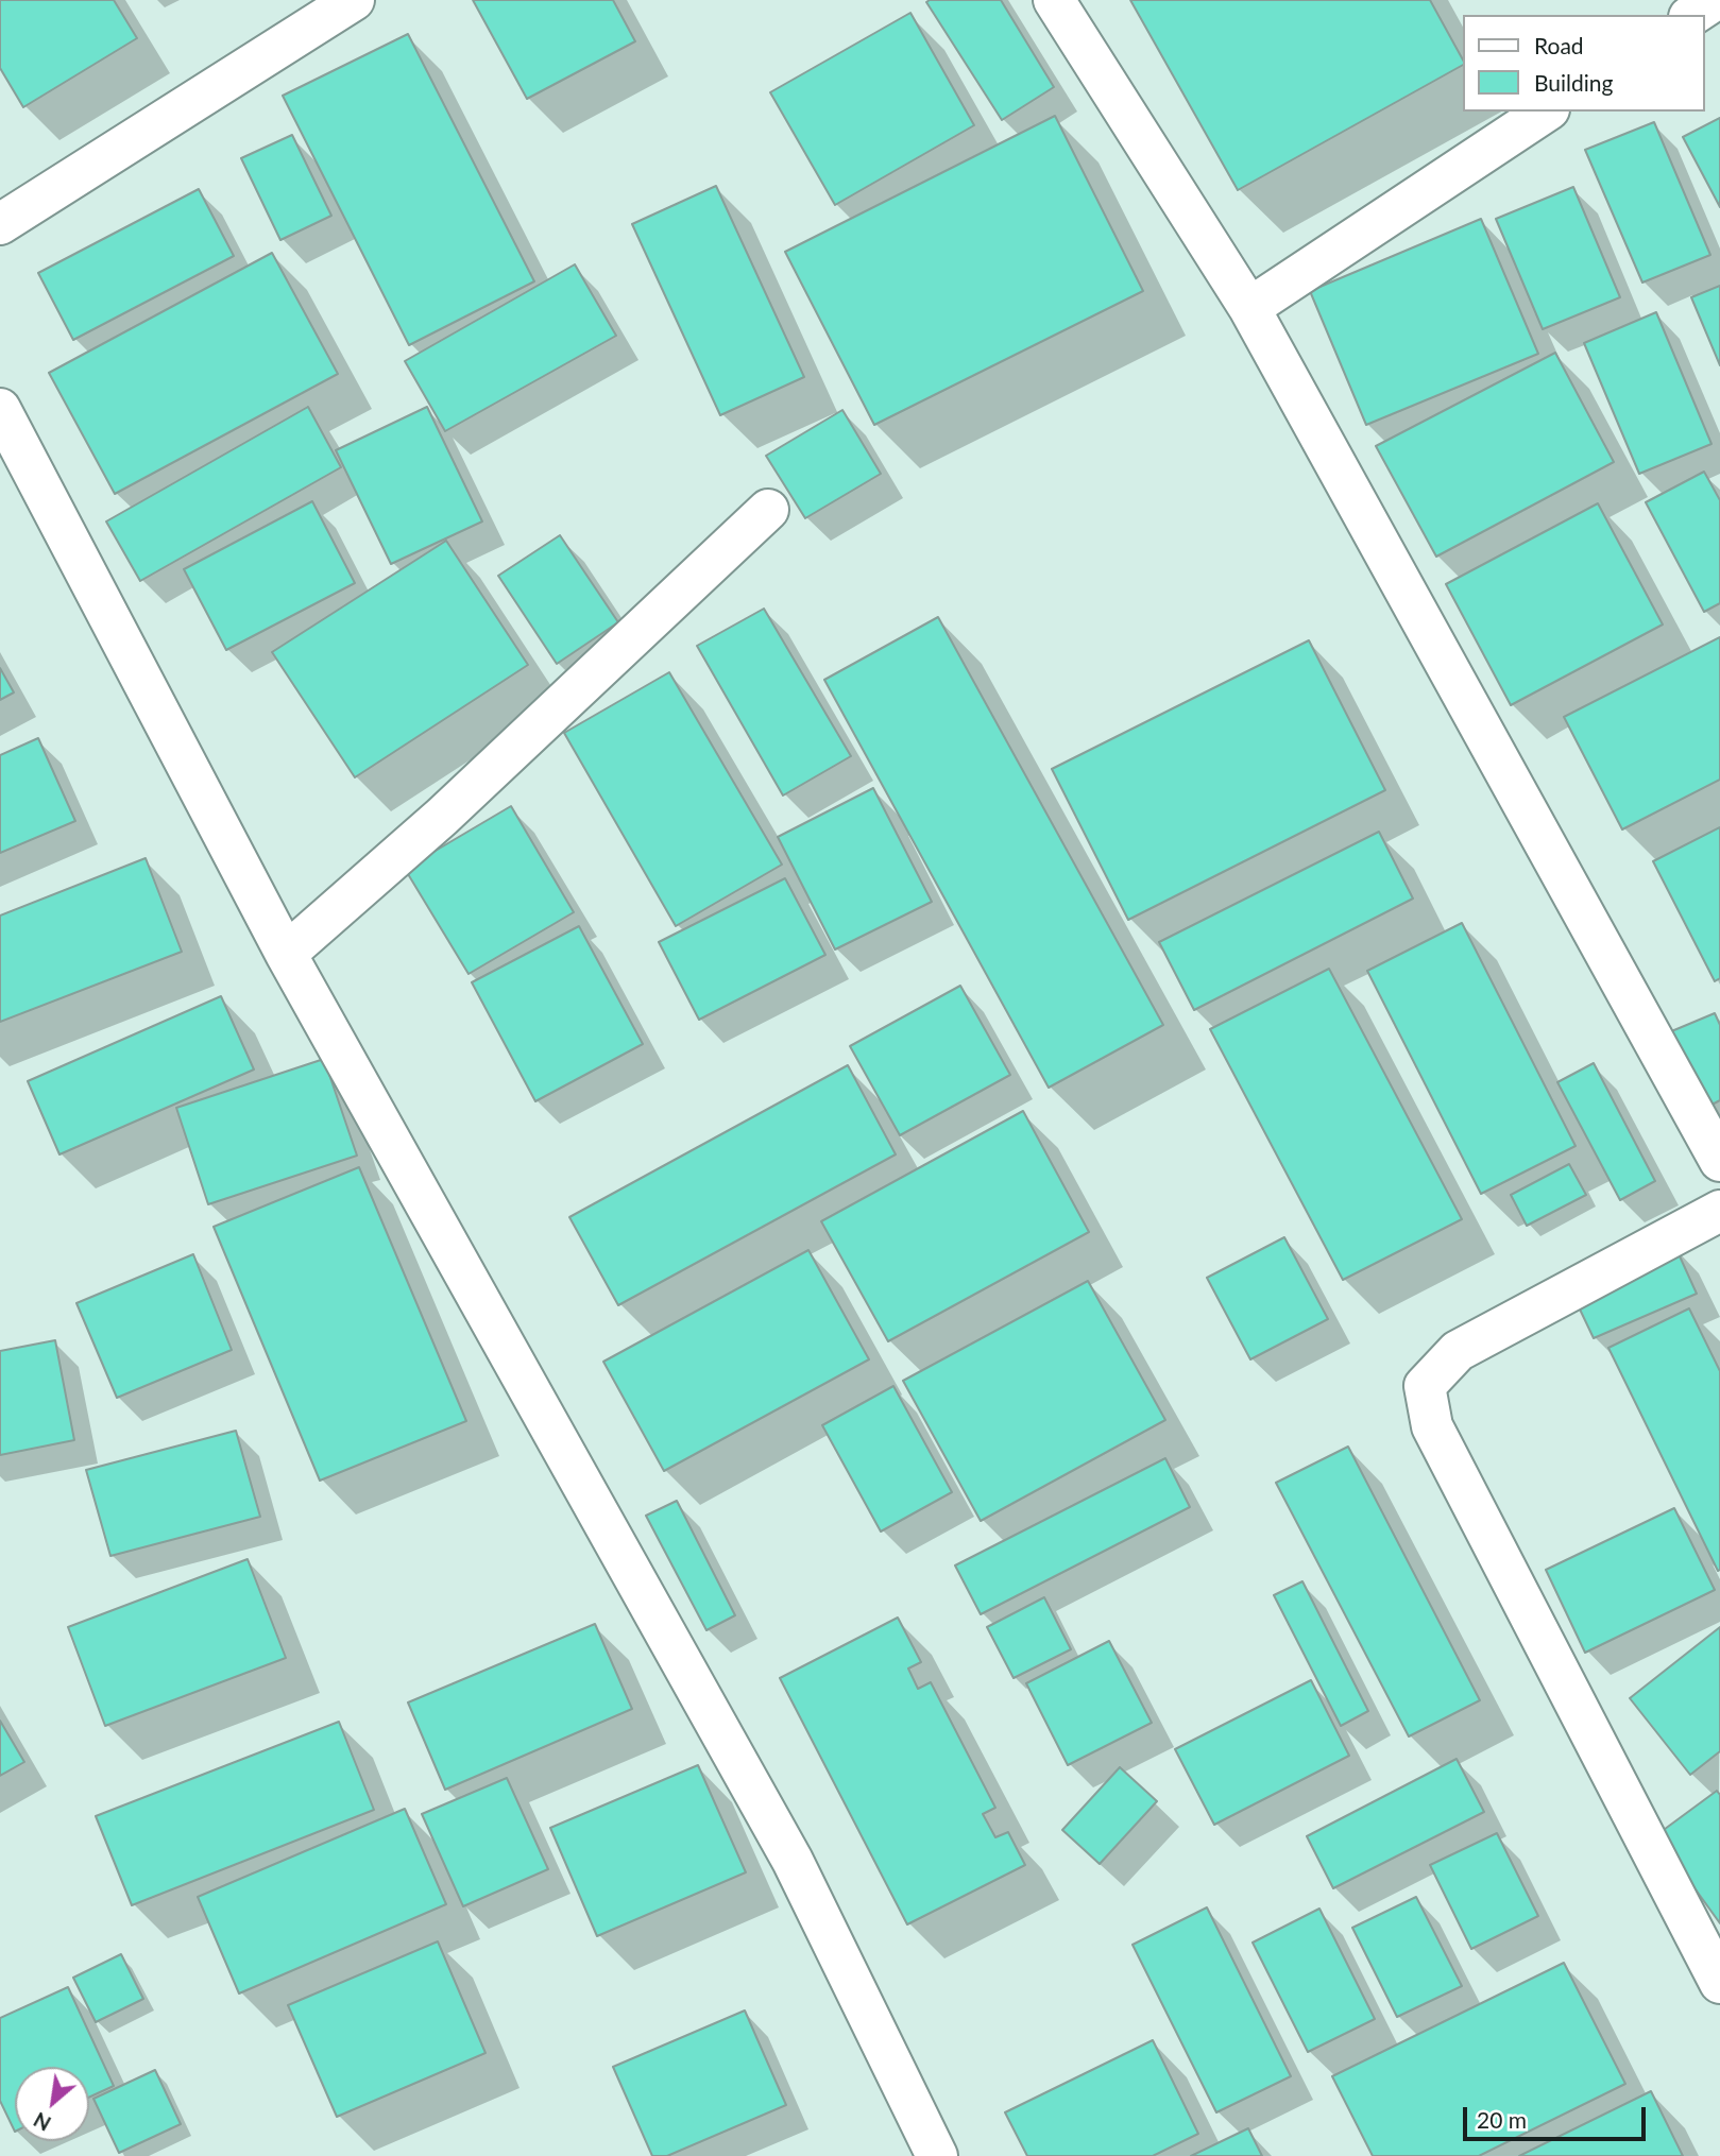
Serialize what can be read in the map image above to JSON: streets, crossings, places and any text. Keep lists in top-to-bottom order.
{
  "legend": ["Road", "Building"],
  "scale_bar": "20 m",
  "north": "bottom left"
}
